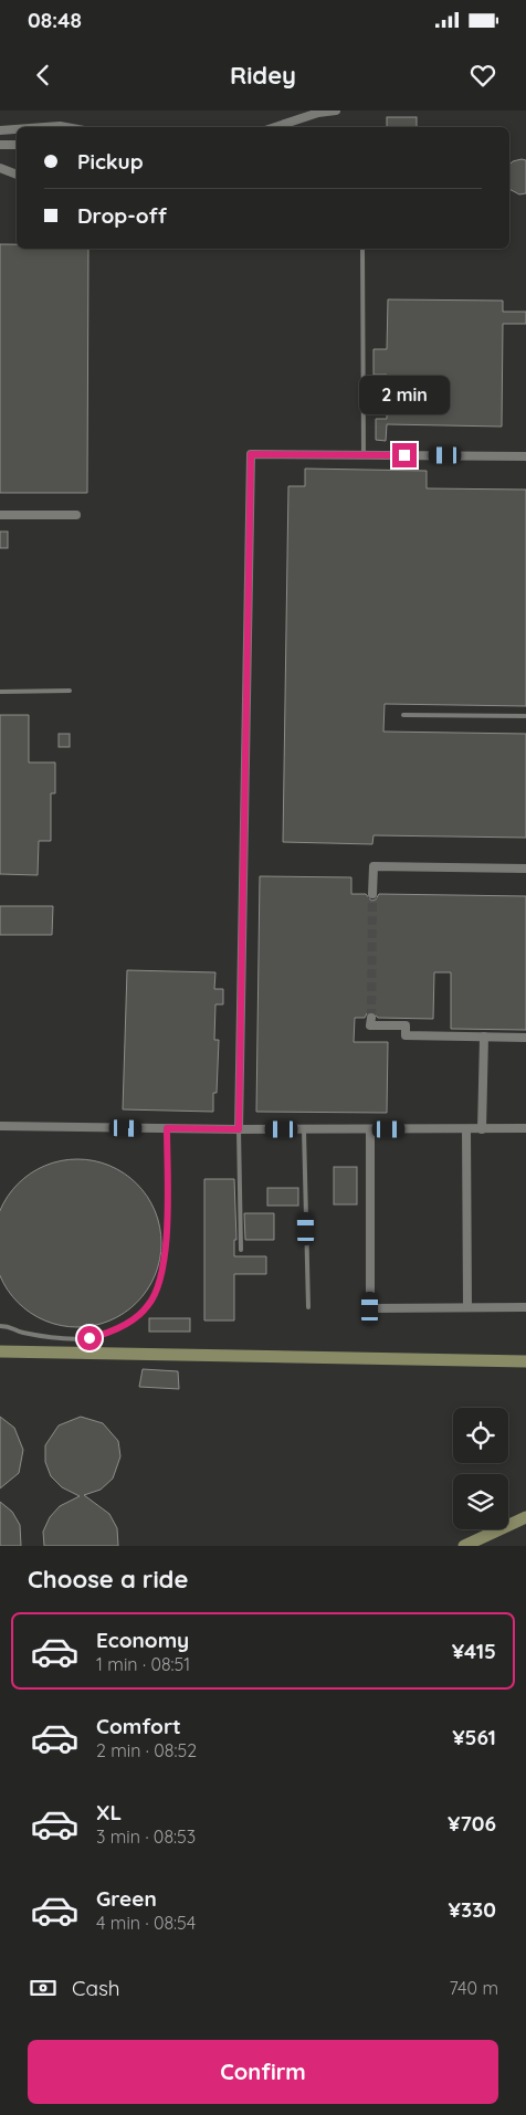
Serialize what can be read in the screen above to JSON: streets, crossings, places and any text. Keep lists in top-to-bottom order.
{
  "page": {
    "status": "08:48",
    "header": "Ridey",
    "banner": ["Pickup", "Drop-off"],
    "bubble": "2 min",
    "heading": "Choose a ride",
    "list": [
      {
        "name": "Economy",
        "note": "1 min · 08:51",
        "value": "¥415"
      },
      {
        "name": "Comfort",
        "note": "2 min · 08:52",
        "value": "¥561"
      },
      {
        "name": "XL",
        "note": "3 min · 08:53",
        "value": "¥706"
      },
      {
        "name": "Green",
        "note": "4 min · 08:54",
        "value": "¥330"
      }
    ],
    "pay": ["Cash", "740 m"],
    "buttons": "Confirm"
  }
}
